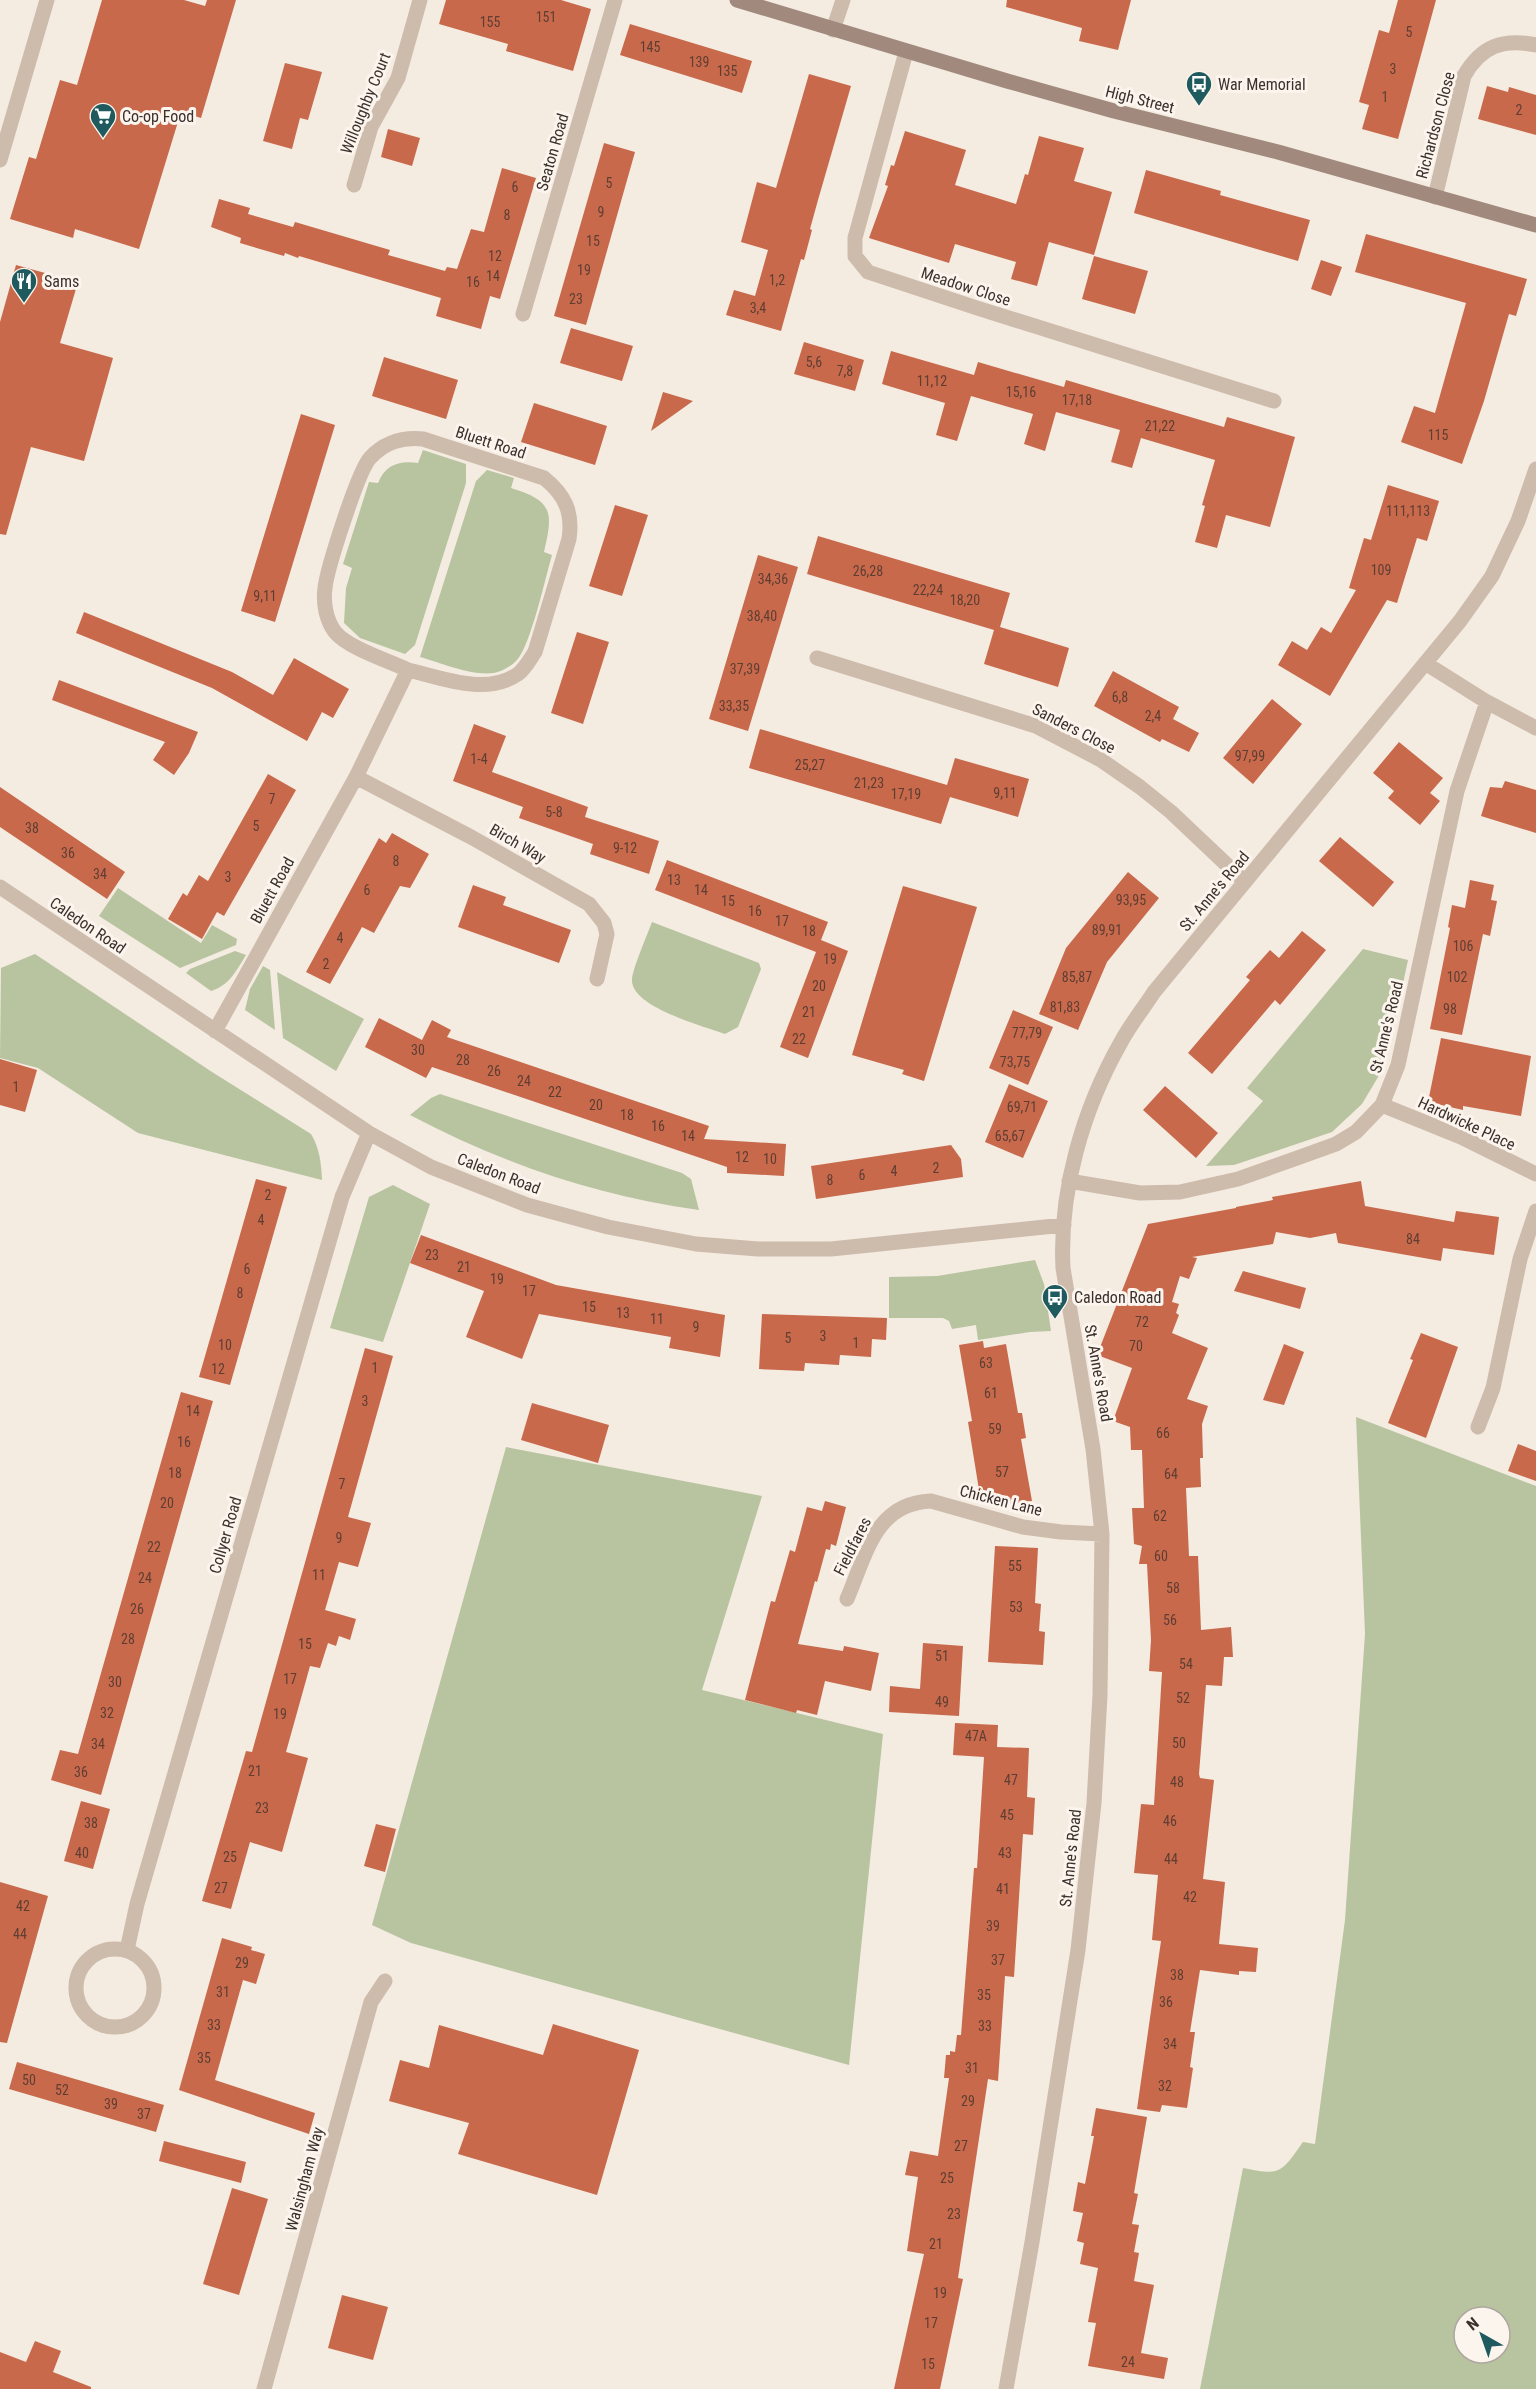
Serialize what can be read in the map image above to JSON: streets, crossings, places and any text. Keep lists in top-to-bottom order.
{
  "streets": {
    "street": [
      "High Street",
      "Willoughby Court",
      "Richardson Close",
      "Seaton Road",
      "Meadow Close",
      "Bluett Road",
      "Sanders Close",
      "Birch Way",
      "St. Anne's Road",
      "Caledon Road",
      "St Anne's Road",
      "Hardwicke Place",
      "Chicken Lane",
      "Collyer Road",
      "Fieldfares",
      "Walsingham Way"
    ]
  },
  "crossings": [
    ["High Street", "Richardson Close"],
    ["High Street", "Meadow Close"],
    ["Bluett Road", "Birch Way"],
    ["Bluett Road", "Caledon Road"],
    ["Sanders Close", "St. Anne's Road"],
    ["St. Anne's Road", "Caledon Road"],
    ["St. Anne's Road", "St Anne's Road"],
    ["St. Anne's Road", "Chicken Lane"],
    ["Caledon Road", "Collyer Road"],
    ["St Anne's Road", "Hardwicke Place"],
    ["Chicken Lane", "Fieldfares"]
  ],
  "places": {
    "bus stop": ["War Memorial", "Caledon Road"],
    "supermarket": ["Co-op Food"],
    "restaurant": ["Sams"]
  },
  "house_numbers": [
    "151",
    "155",
    "5",
    "145",
    "139",
    "3",
    "135",
    "1",
    "2",
    "5",
    "6",
    "9",
    "8",
    "15",
    "12",
    "19",
    "14",
    "1,2",
    "16",
    "23",
    "3,4",
    "5,6",
    "7,8",
    "11,12",
    "15,16",
    "17,18",
    "21,22",
    "115",
    "111,113",
    "109",
    "26,28",
    "34,36",
    "22,24",
    "9,11",
    "18,20",
    "38,40",
    "37,39",
    "6,8",
    "33,35",
    "2,4",
    "97,99",
    "1-4",
    "25,27",
    "21,23",
    "9,11",
    "17,19",
    "7",
    "5-8",
    "5",
    "38",
    "9-12",
    "36",
    "8",
    "34",
    "3",
    "13",
    "6",
    "14",
    "93,95",
    "15",
    "16",
    "17",
    "89,91",
    "18",
    "4",
    "106",
    "19",
    "2",
    "85,87",
    "102",
    "20",
    "81,83",
    "98",
    "21",
    "77,79",
    "22",
    "30",
    "28",
    "73,75",
    "26",
    "24",
    "1",
    "22",
    "20",
    "69,71",
    "18",
    "16",
    "14",
    "65,67",
    "12",
    "10",
    "2",
    "4",
    "6",
    "8",
    "2",
    "4",
    "84",
    "23",
    "21",
    "6",
    "19",
    "17",
    "8",
    "15",
    "13",
    "11",
    "72",
    "9",
    "3",
    "5",
    "1",
    "10",
    "70",
    "63",
    "1",
    "12",
    "61",
    "3",
    "14",
    "59",
    "66",
    "16",
    "57",
    "18",
    "64",
    "7",
    "20",
    "62",
    "9",
    "22",
    "60",
    "55",
    "11",
    "24",
    "58",
    "53",
    "26",
    "56",
    "28",
    "15",
    "51",
    "54",
    "17",
    "30",
    "52",
    "49",
    "32",
    "19",
    "47A",
    "50",
    "34",
    "21",
    "36",
    "47",
    "48",
    "23",
    "45",
    "46",
    "38",
    "40",
    "43",
    "25",
    "44",
    "27",
    "41",
    "42",
    "42",
    "39",
    "44",
    "37",
    "29",
    "38",
    "31",
    "35",
    "36",
    "33",
    "33",
    "34",
    "35",
    "31",
    "50",
    "32",
    "52",
    "29",
    "39",
    "37",
    "27",
    "25",
    "23",
    "21",
    "19",
    "17",
    "24",
    "15"
  ],
  "north": "top left"
}
